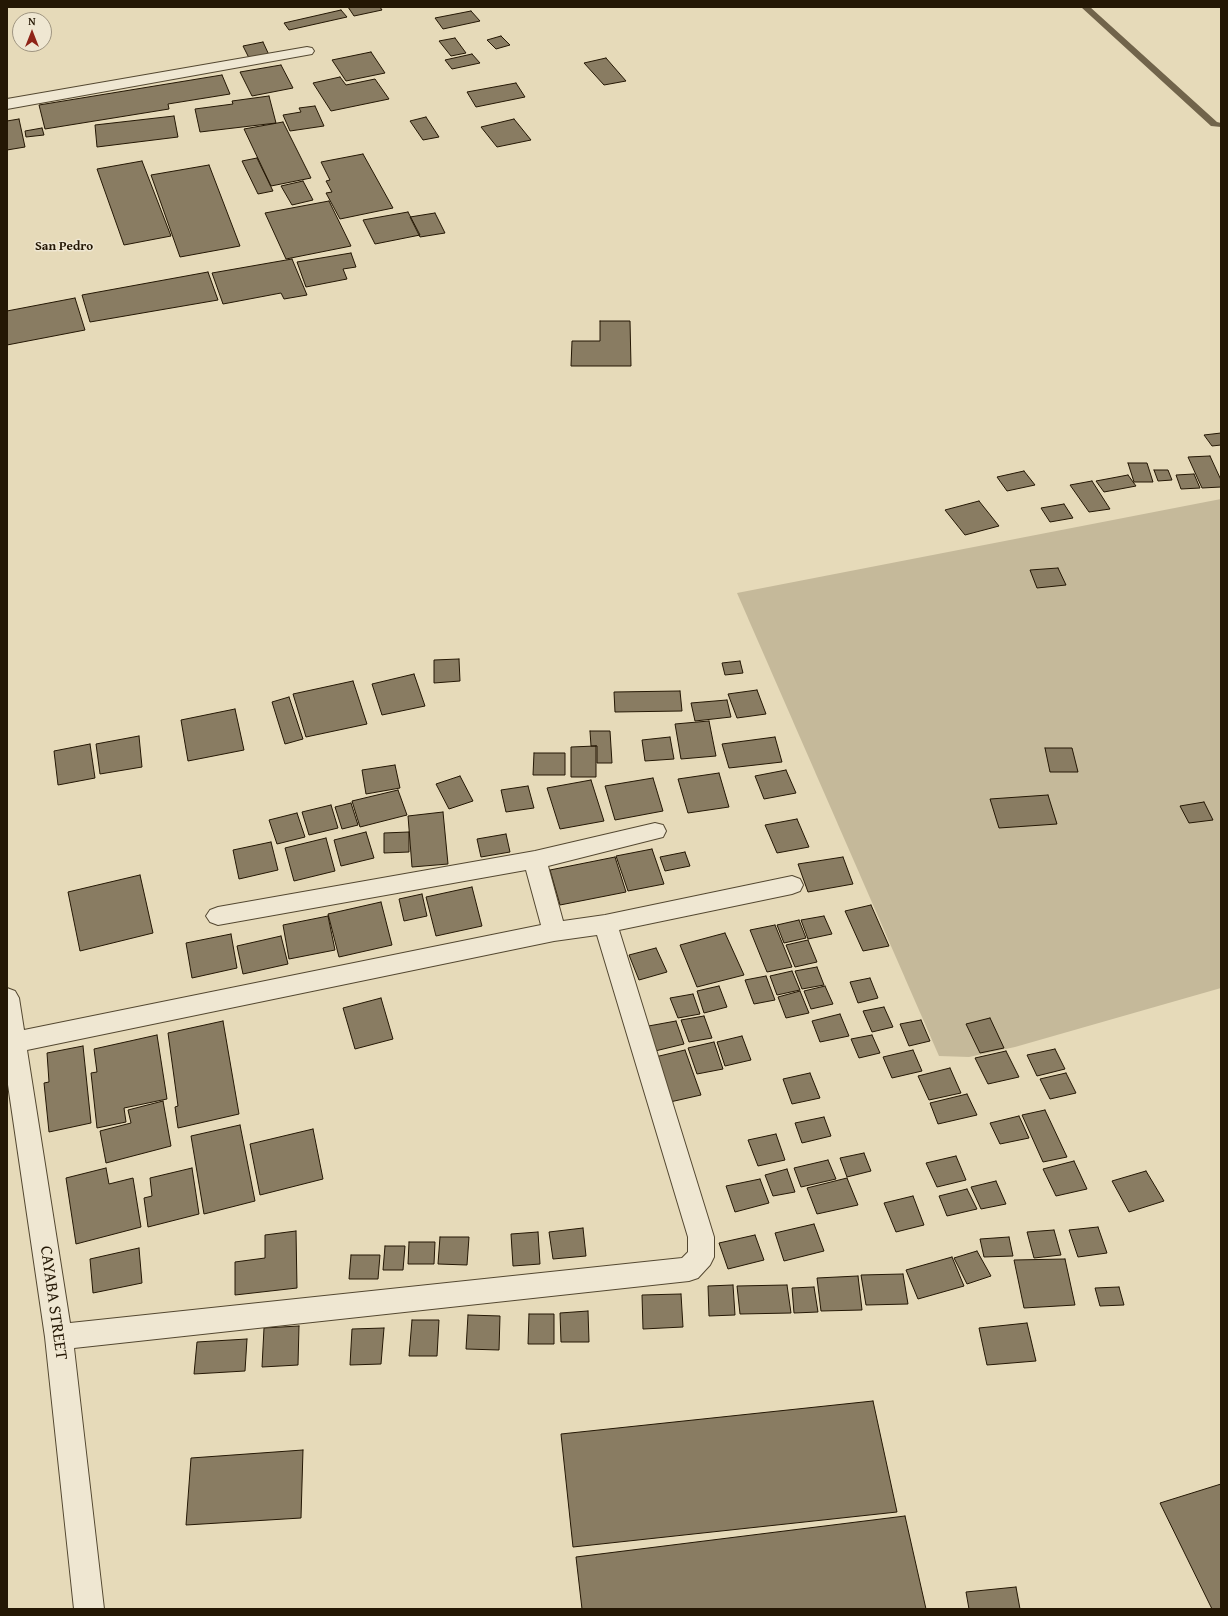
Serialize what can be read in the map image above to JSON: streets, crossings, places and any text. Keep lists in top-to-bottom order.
{
  "streets": {
    "street": ["CAYABA STREET"]
  },
  "districts": ["San Pedro"],
  "north": "top"
}
